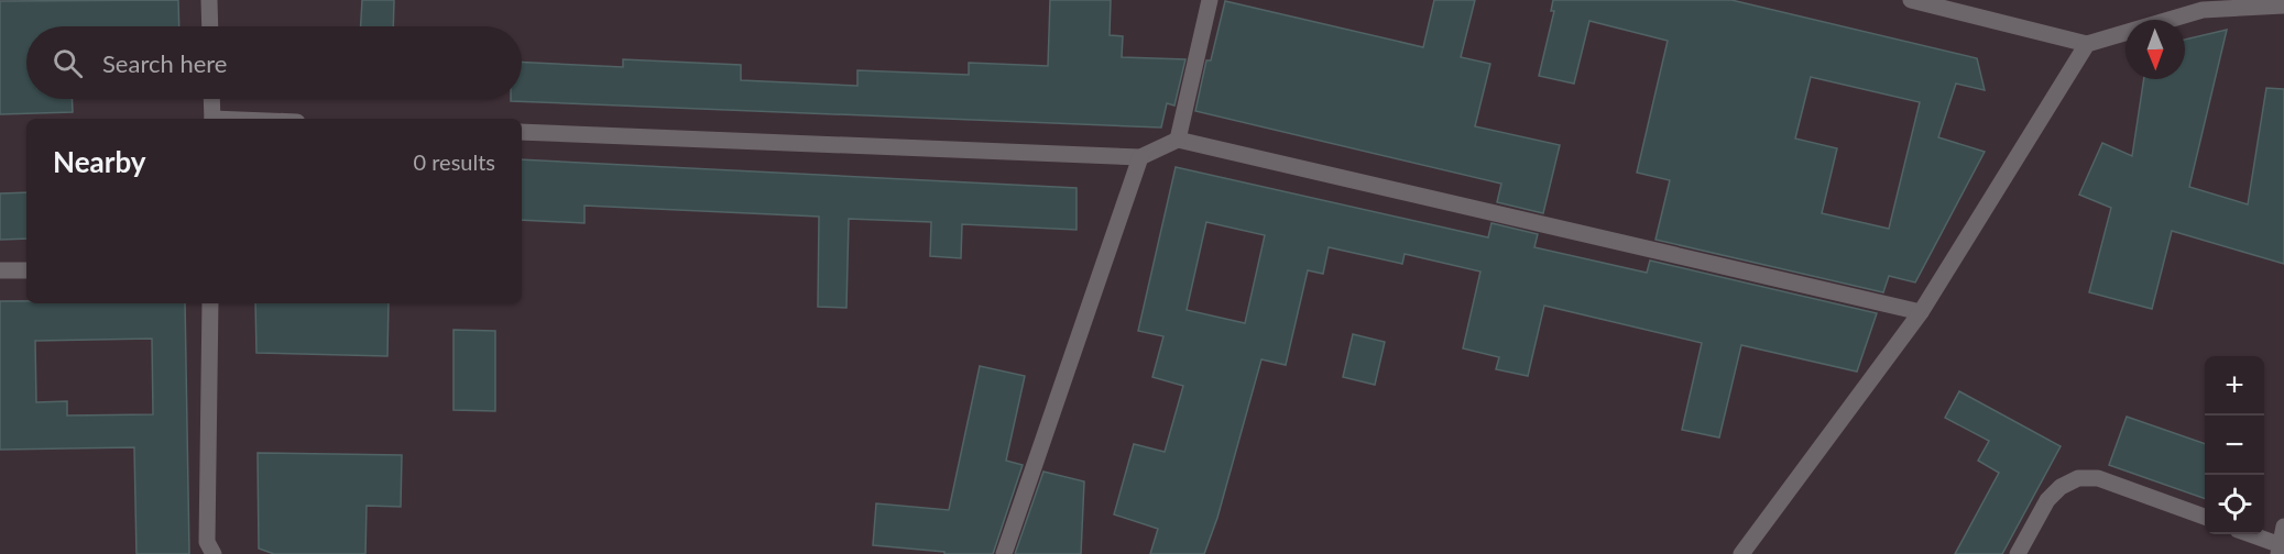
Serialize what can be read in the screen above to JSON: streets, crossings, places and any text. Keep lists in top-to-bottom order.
{
  "north": "bottom",
  "page": {
    "search": "Search here",
    "heading": ["Nearby", "0 results"],
    "map_buttons": ["+", "−"]
  }
}
